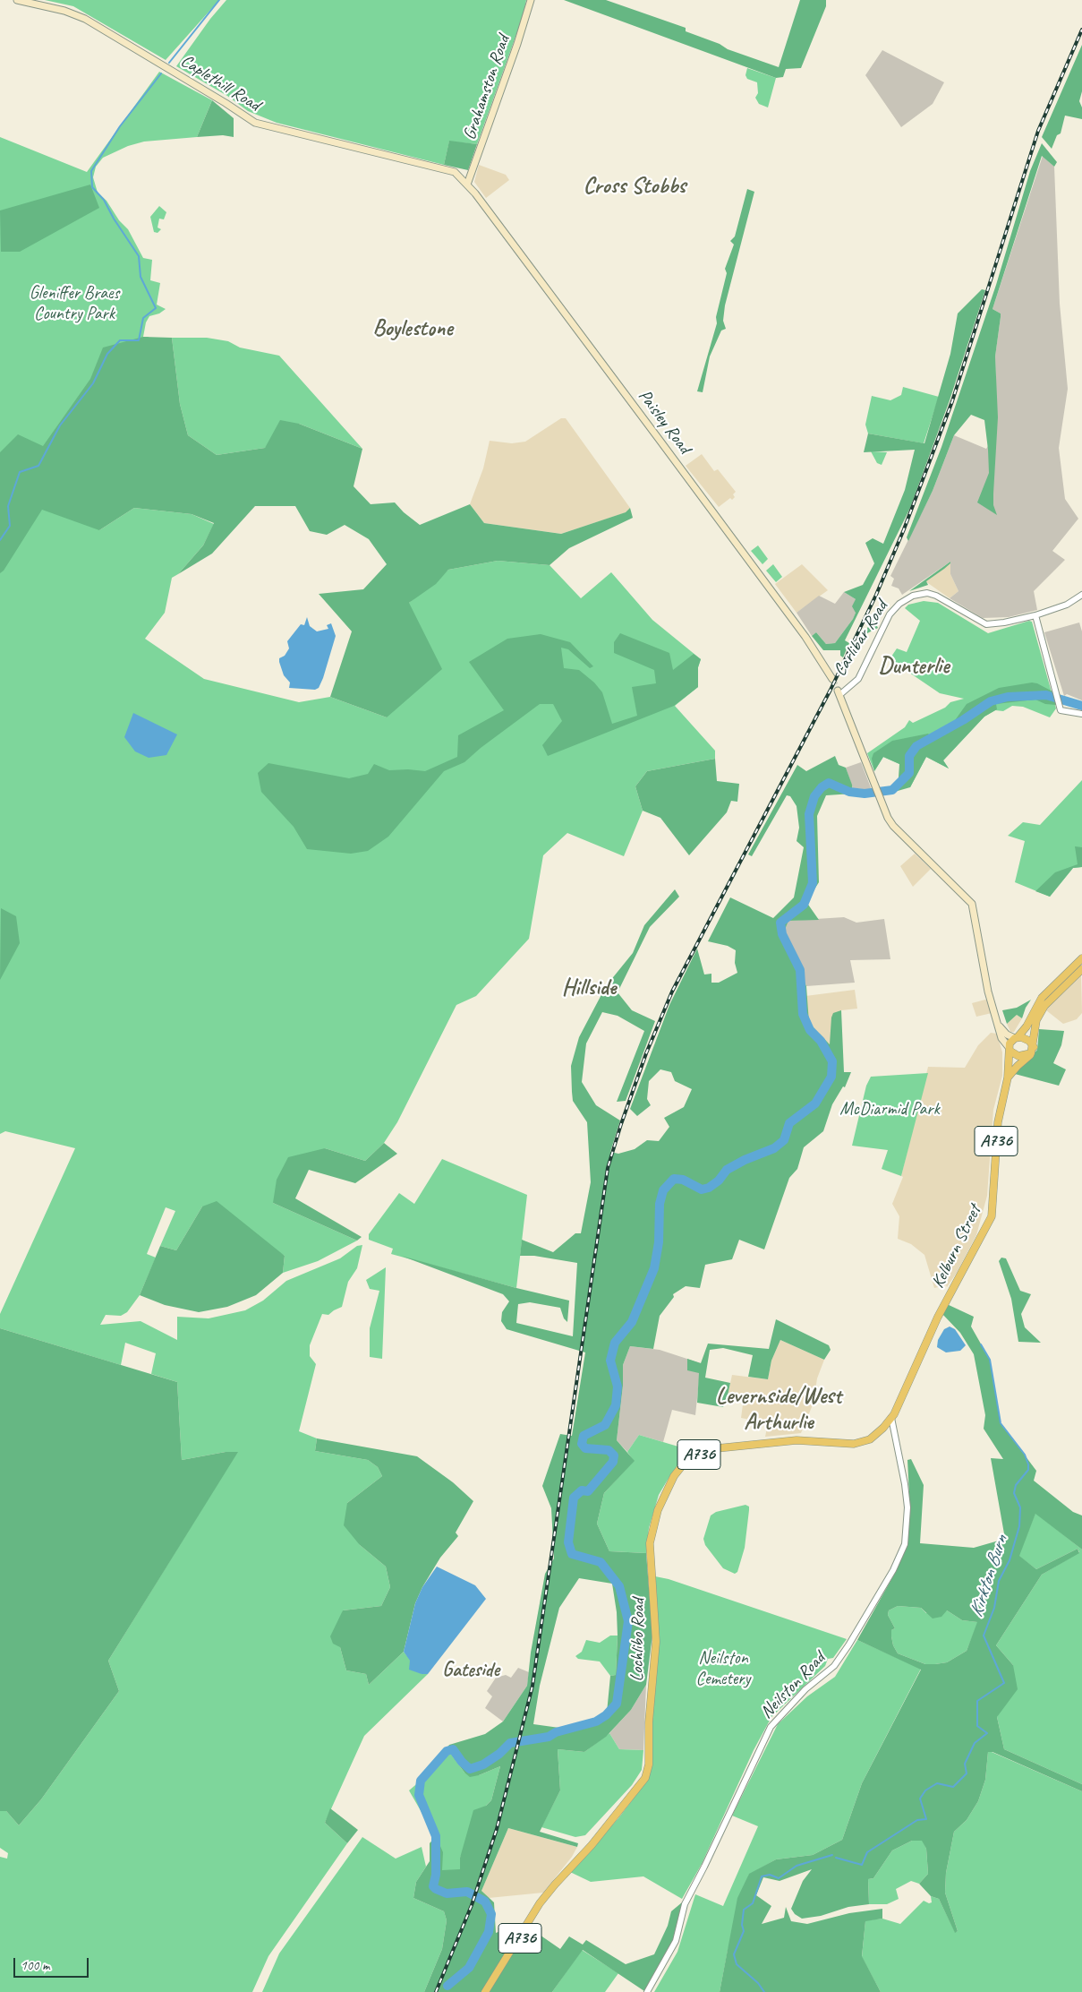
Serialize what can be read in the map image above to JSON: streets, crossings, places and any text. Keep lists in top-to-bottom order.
{
  "streets": {
    "main road": [
      "Caplethill Road",
      "Grahamston Road",
      "Paisley Road",
      "A736",
      "Kelburn Street",
      "Lochlibo Road"
    ],
    "street": ["Carlibar Road", "Neilston Road"]
  },
  "crossings": [
    ["Caplethill Road", "Grahamston Road"],
    ["Caplethill Road", "Paisley Road"],
    ["Grahamston Road", "Paisley Road"],
    ["Kelburn Street", "Lochlibo Road"],
    ["Kelburn Street", "Neilston Road"],
    ["Lochlibo Road", "Neilston Road"]
  ],
  "districts": [
    "Cross Stobbs",
    "Boylestone",
    "Dunterlie",
    "Hillside",
    "Levernside/West Arthurlie",
    "Gateside"
  ],
  "water": ["Kirkton Burn"],
  "parks": ["Gleniffer Braes Country Park", "McDiarmid Park", "Neilston Cemetery"],
  "scale_bar": "100 m"
}
